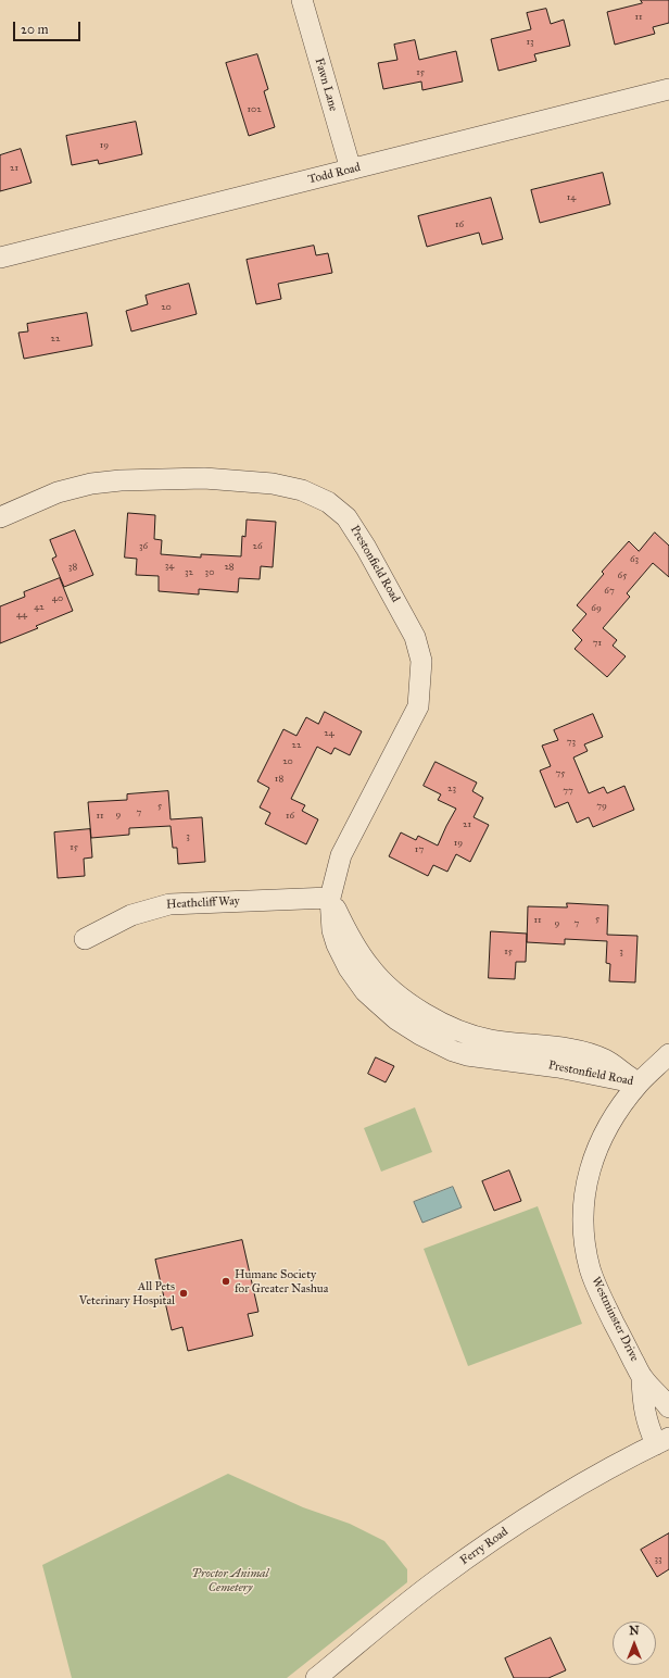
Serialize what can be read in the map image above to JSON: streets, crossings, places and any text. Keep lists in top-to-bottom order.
{
  "streets": {
    "street": [
      "Fawn Lane",
      "Todd Road",
      "Prestonfield Road",
      "Heathcliff Way",
      "Westminster Drive",
      "Ferry Road"
    ]
  },
  "crossings": [
    ["Fawn Lane", "Todd Road"],
    ["Prestonfield Road", "Heathcliff Way"],
    ["Prestonfield Road", "Westminster Drive"],
    ["Westminster Drive", "Ferry Road"]
  ],
  "parks": ["Proctor Animal Cemetery"],
  "places": ["Humane Society for Greater Nashua", "All Pets Veterinary Hospital"],
  "house_numbers": [
    "11",
    "13",
    "15",
    "102",
    "19",
    "21",
    "14",
    "16",
    "20",
    "22",
    "36",
    "26",
    "63",
    "34",
    "38",
    "28",
    "32",
    "30",
    "65",
    "67",
    "40",
    "42",
    "69",
    "44",
    "71",
    "24",
    "73",
    "22",
    "20",
    "75",
    "18",
    "23",
    "77",
    "5",
    "79",
    "7",
    "9",
    "11",
    "16",
    "21",
    "3",
    "19",
    "15",
    "17",
    "5",
    "11",
    "9",
    "7",
    "15",
    "3",
    "33"
  ],
  "scale_bar": "20 m",
  "north": "top"
}
